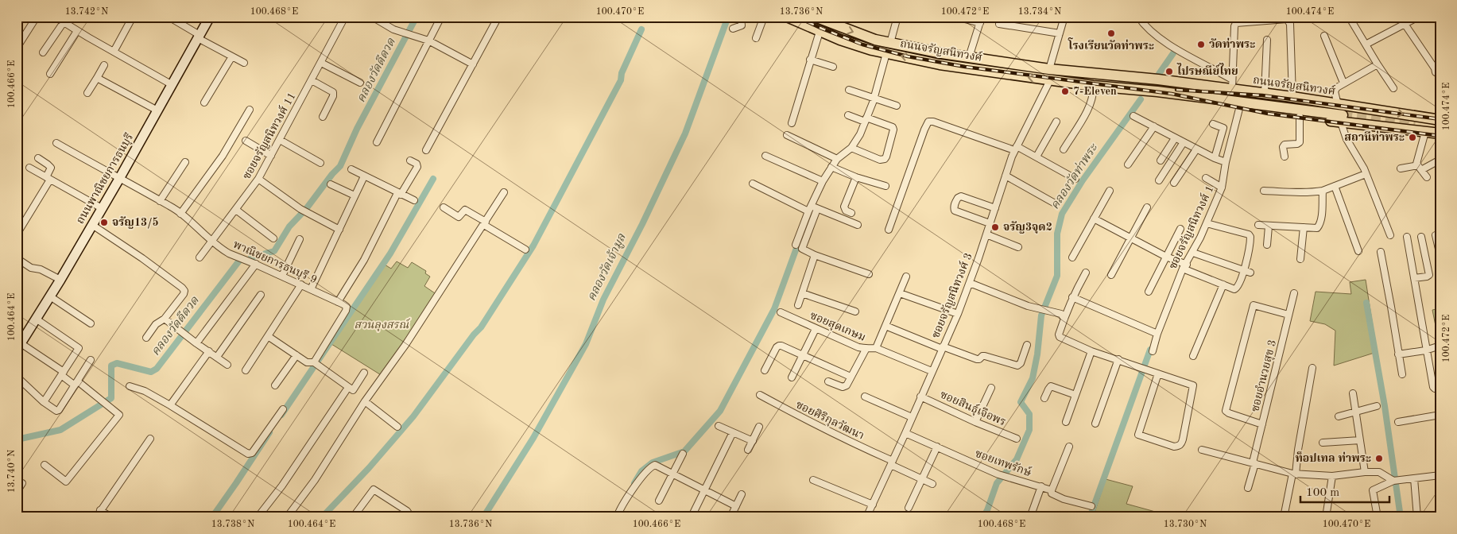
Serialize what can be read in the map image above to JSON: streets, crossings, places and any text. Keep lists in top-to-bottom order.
{
  "streets": {
    "main road": ["ถนนจรัญสนิทวงศ์", "ถนนพาณิชยการธนบุรี"],
    "street": [
      "ซอยจรัญสนิทวงศ์ 11",
      "ซอยจรัญสนิทวงศ์ 1",
      "พาณิชยการธนบุรี 9",
      "ซอยจรัญสนิทวงศ์ 3",
      "ซอยสุดเกษม",
      "ซอยอำนวยสุข 3",
      "ซอยสินธุ์เจือพร",
      "ซอยศิริกุลวัฒนา",
      "ซอยเทพรักษ์"
    ]
  },
  "crossings": [
    ["ถนนจรัญสนิทวงศ์", "ซอยจรัญสนิทวงศ์ 1"],
    ["ถนนจรัญสนิทวงศ์", "ซอยจรัญสนิทวงศ์ 3"],
    ["ซอยจรัญสนิทวงศ์ 11", "พาณิชยการธนบุรี 9"],
    ["ถนนพาณิชยการธนบุรี", "พาณิชยการธนบุรี 9"],
    ["ซอยจรัญสนิทวงศ์ 3", "ซอยสุดเกษม"],
    ["ซอยจรัญสนิทวงศ์ 3", "ซอยสินธุ์เจือพร"],
    ["ซอยจรัญสนิทวงศ์ 3", "ซอยศิริกุลวัฒนา"],
    ["ซอยจรัญสนิทวงศ์ 3", "ซอยเทพรักษ์"]
  ],
  "water": ["คลองวัดดีดวด", "คลองวัดท่าพระ", "คลองวัดเจ้ามูล"],
  "parks": ["สวนลุงสรณ์"],
  "places": [
    "โรงเรียนวัดท่าพระ",
    "วัดท่าพระ",
    "ไปรษณีย์ไทย",
    "7-Eleven",
    "สถานีท่าพระ",
    "จรัญ13/5",
    "จรัญ3จุด2",
    "ท็อปเทล ท่าพระ"
  ],
  "scale_bar": "100 m",
  "coordinates": [
    "13.742°N",
    "100.468°E",
    "100.470°E",
    "13.736°N",
    "100.472°E",
    "13.734°N",
    "100.474°E",
    "100.466°E",
    "100.464°E",
    "13.740°N",
    "13.738°N",
    "13.730°N"
  ]
}
